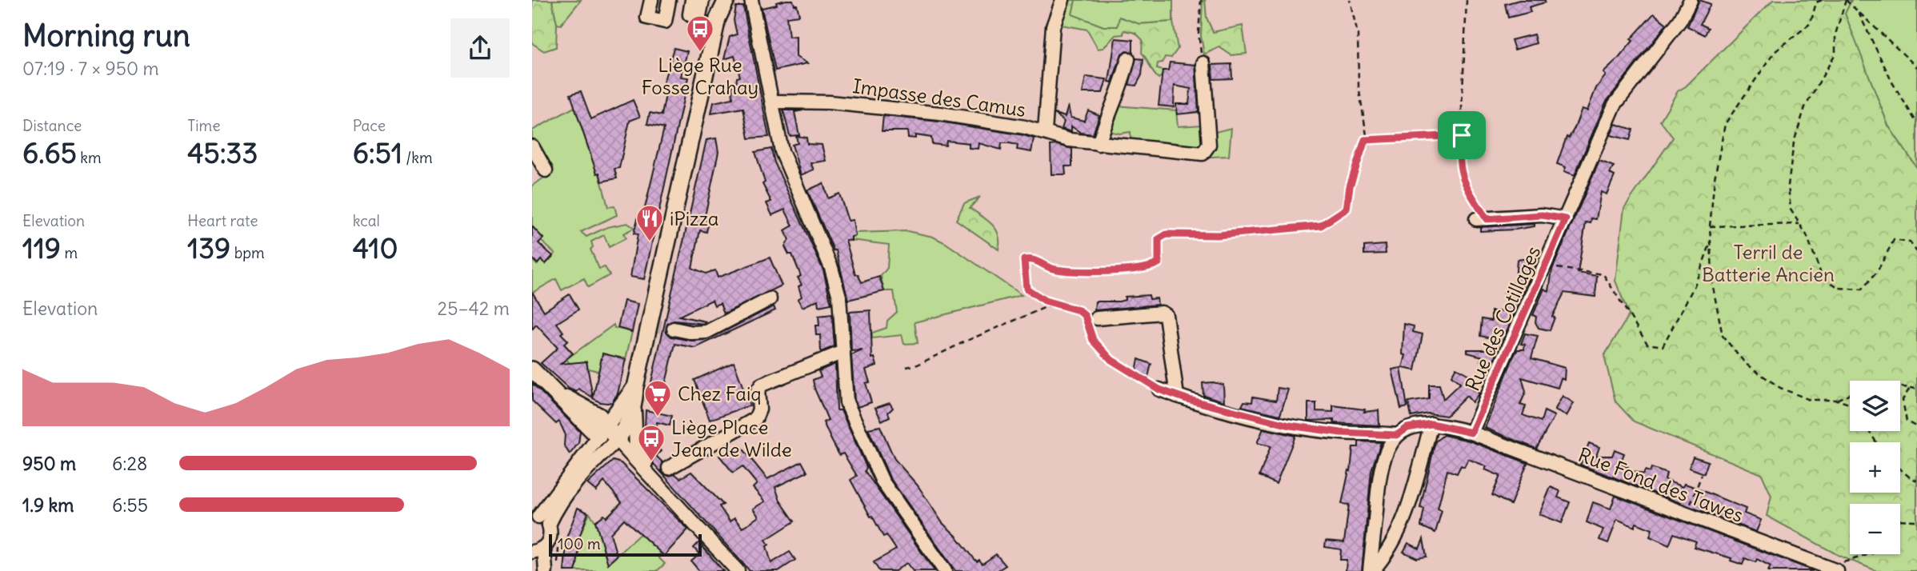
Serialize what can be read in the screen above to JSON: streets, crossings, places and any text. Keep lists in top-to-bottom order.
{
  "streets": {
    "street": ["Impasse des Camus", "Rue des Cotillages", "Rue Fond des Tawes"]
  },
  "crossings": [
    ["Rue des Cotillages", "Rue Fond des Tawes"]
  ],
  "parks": ["Terril de Batterie Ancien"],
  "places": {
    "bus stop": ["Liège Rue Fosse Crahay", "Liège Place Jean de Wilde"],
    "restaurant": ["iPizza"],
    "supermarket": ["Chez Faiq"]
  },
  "scale_bar": "100 m",
  "page": {
    "heading": ["Morning run", "07:19 · 7 × 950 m"],
    "stats": [
      ["Distance", "6.65 km"],
      ["Time", "45:33"],
      ["Pace", "6:51 /km"],
      ["Elevation", "119 m"],
      ["Heart rate", "139 bpm"],
      ["kcal", "410"]
    ],
    "chart": ["Elevation", "25–42 m"],
    "map_buttons": ["+", "−"],
    "list": [
      {
        "name": "950 m",
        "note": "6:28"
      },
      {
        "name": "1.9 km",
        "note": "6:55"
      }
    ],
    "scale": "100 m"
  }
}
